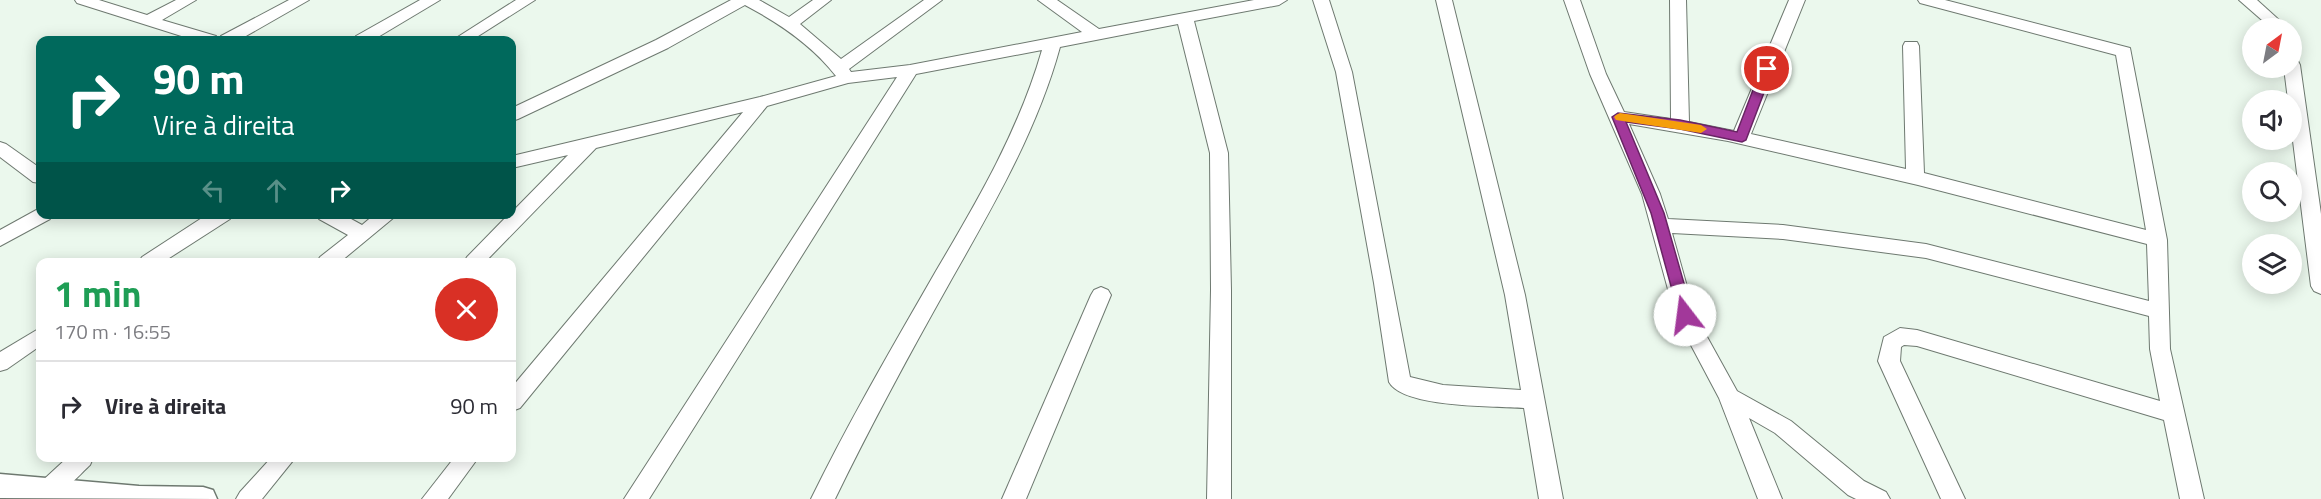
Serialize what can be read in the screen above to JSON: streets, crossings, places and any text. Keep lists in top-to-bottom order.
{
  "north": "top right",
  "page": {
    "turn": ["90 m", "Vire à direita"],
    "heading": ["1 min", "170 m · 16:55"],
    "list": [
      {
        "name": "Vire à direita",
        "value": "90 m"
      }
    ]
  }
}
